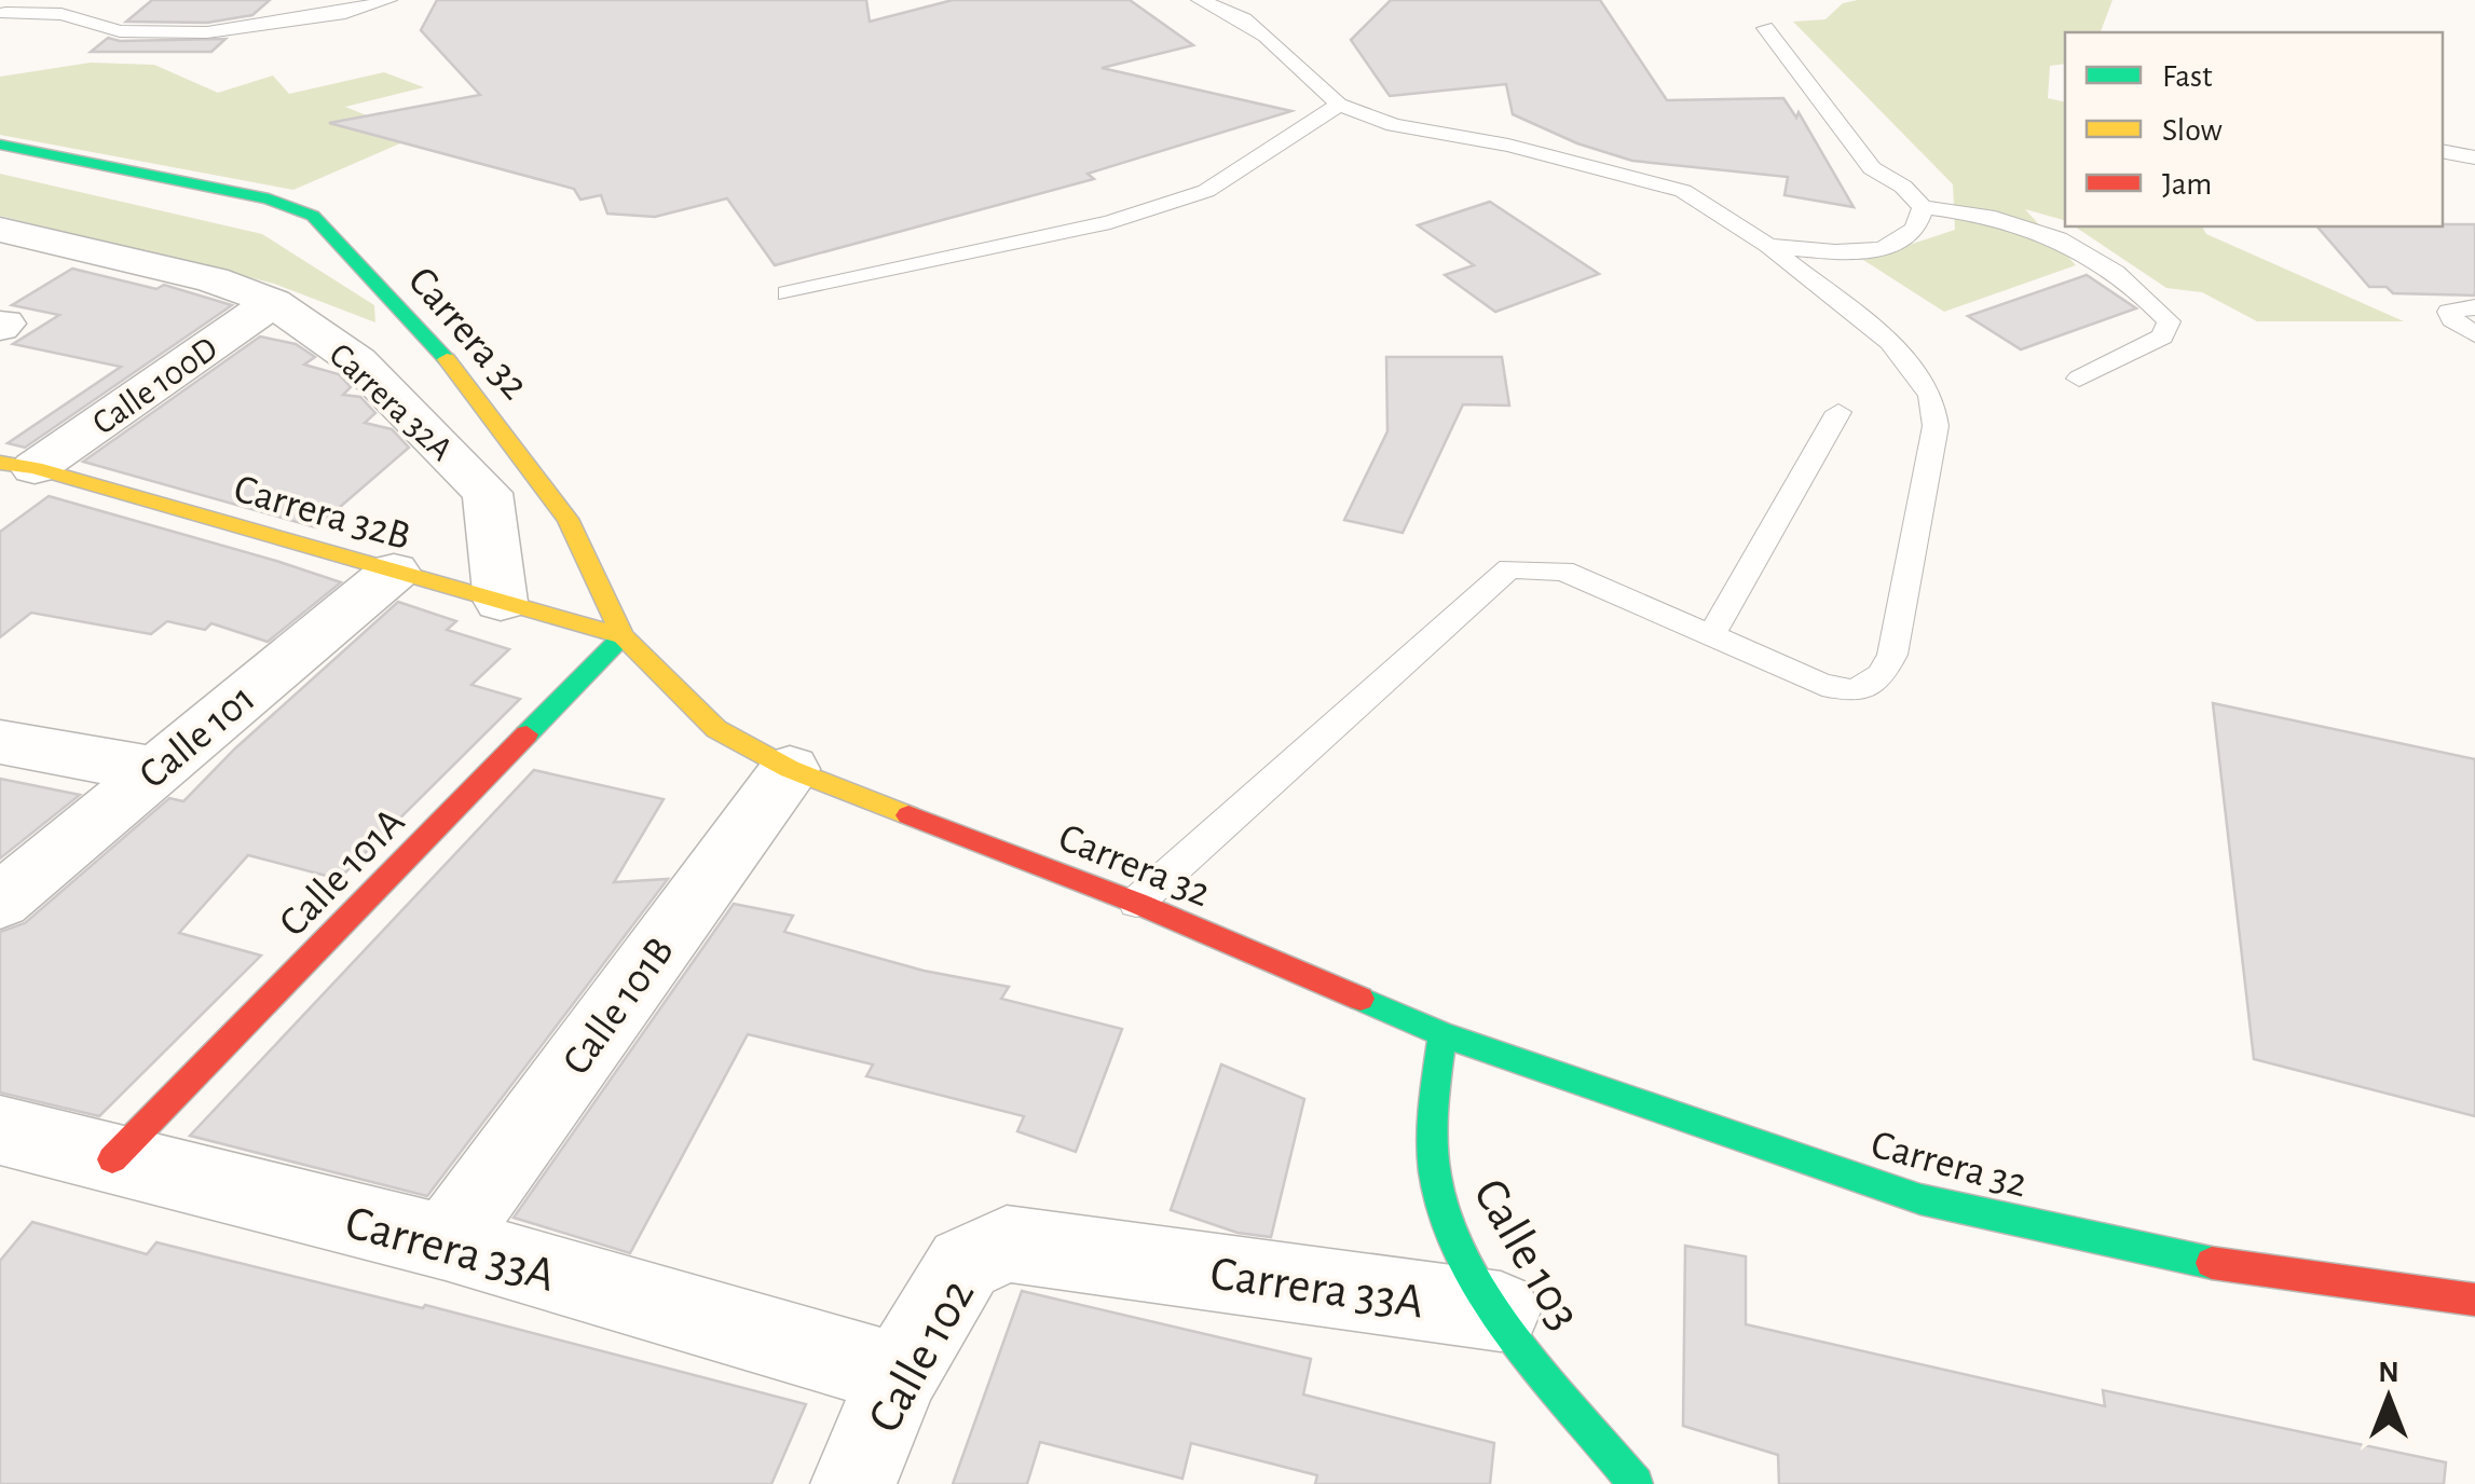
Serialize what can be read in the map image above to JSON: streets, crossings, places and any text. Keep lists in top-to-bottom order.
{
  "streets": {
    "main road": [
      "Carrera 32",
      "Carrera 32B",
      "Calle 101A",
      "Calle 103"
    ],
    "street": [
      "Calle 100D",
      "Carrera 32A",
      "Calle 101",
      "Calle 101B",
      "Carrera 33A",
      "Calle 102"
    ]
  },
  "crossings": [
    ["Carrera 32", "Carrera 32B"],
    ["Carrera 32", "Calle 101A"],
    ["Carrera 32", "Calle 101B"],
    ["Carrera 32", "Calle 103"],
    ["Calle 100D", "Carrera 32A"],
    ["Calle 100D", "Carrera 32B"],
    ["Carrera 32A", "Carrera 32B"],
    ["Carrera 32B", "Calle 101"],
    ["Carrera 32B", "Calle 101A"],
    ["Calle 101A", "Carrera 33A"],
    ["Calle 101B", "Carrera 33A"],
    ["Carrera 33A", "Calle 103"],
    ["Carrera 33A", "Calle 102"]
  ],
  "legend": ["Fast", "Slow", "Jam"],
  "north": "top"
}
